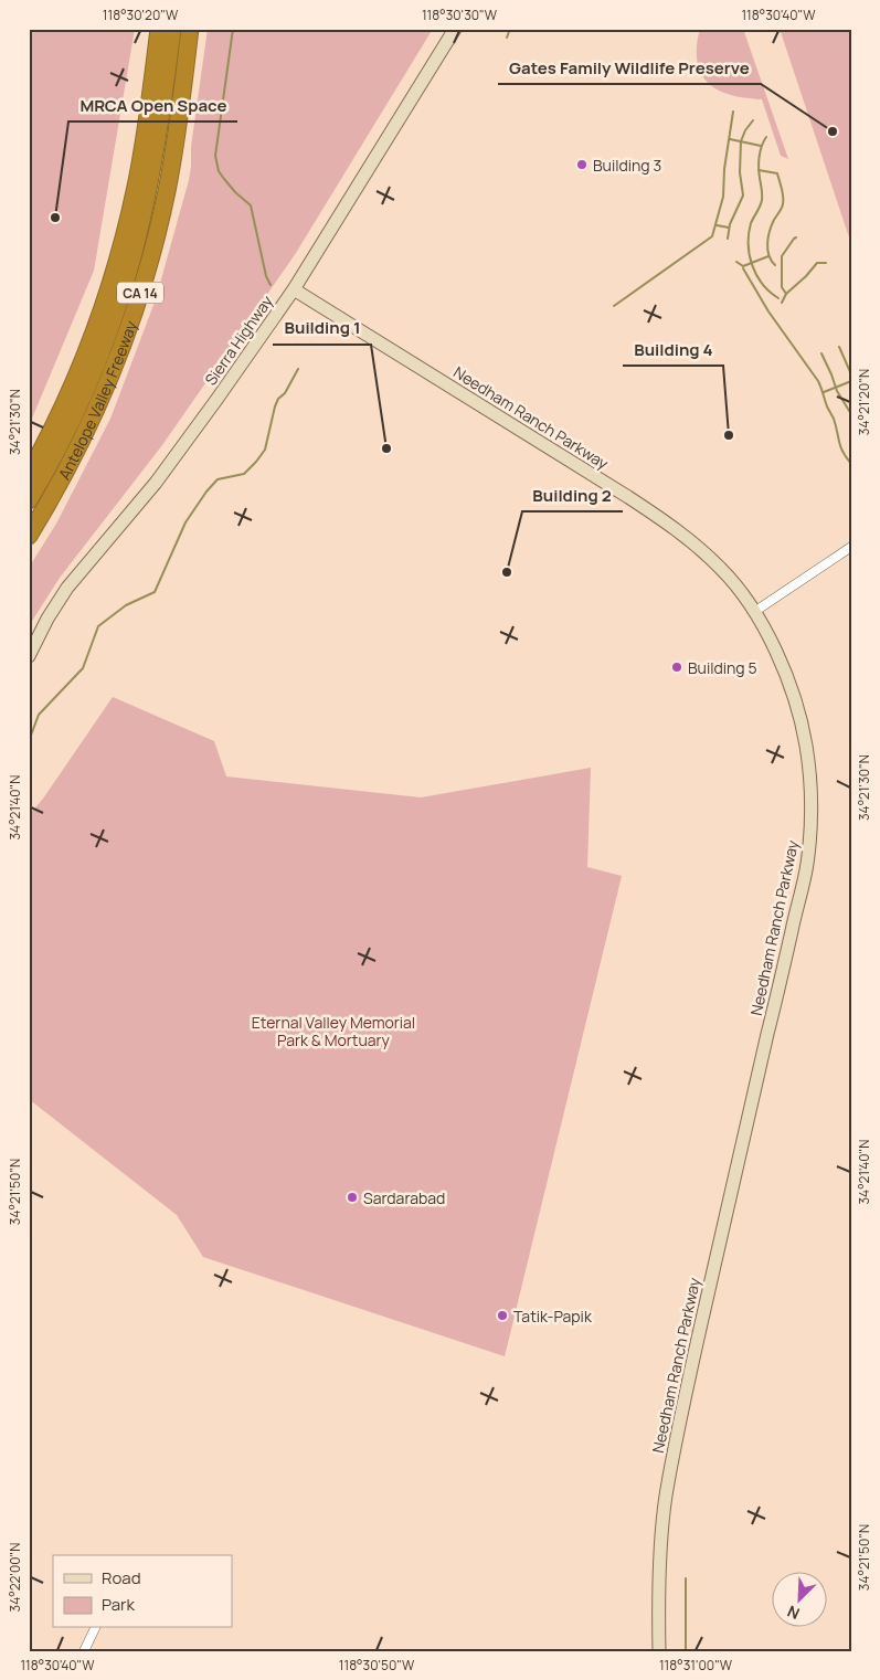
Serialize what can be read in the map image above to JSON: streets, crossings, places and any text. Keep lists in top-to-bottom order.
{
  "streets": {
    "highway": ["CA 14", "Antelope Valley Freeway"],
    "street": ["Sierra Highway", "Needham Ranch Parkway"]
  },
  "crossings": [
    ["Sierra Highway", "Needham Ranch Parkway"]
  ],
  "parks": ["Eternal Valley Memorial Park & Mortuary"],
  "places": [
    "Gates Family Wildlife Preserve",
    "Building 3",
    "MRCA Open Space",
    "Building 4",
    "Building 1",
    "Building 2",
    "Building 5",
    "Sardarabad",
    "Tatik-Papik"
  ],
  "legend": ["Road", "Park"],
  "north": "bottom left",
  "coordinates": [
    "118°30'20\"W",
    "118°30'30\"W",
    "118°30'40\"W",
    "34°21'20\"N",
    "34°21'30\"N",
    "34°21'40\"N",
    "34°21'50\"N",
    "34°22'00\"N",
    "118°30'50\"W",
    "118°31'00\"W"
  ]
}
